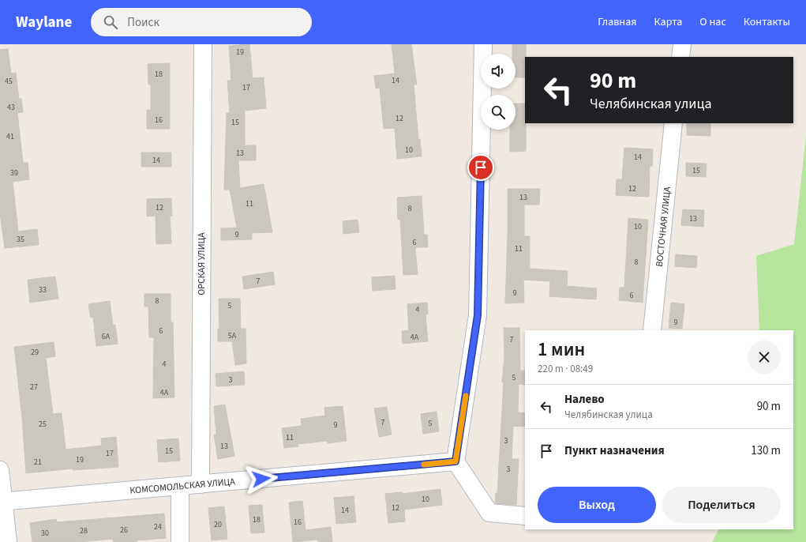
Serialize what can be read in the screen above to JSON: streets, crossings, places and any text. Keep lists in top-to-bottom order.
{
  "streets": {
    "street": ["ВОСТОЧНАЯ УЛИЦА", "ОРСКАЯ УЛИЦА", "КОМСОМОЛЬСКАЯ УЛИЦА"]
  },
  "crossings": [
    ["ОРСКАЯ УЛИЦА", "КОМСОМОЛЬСКАЯ УЛИЦА"]
  ],
  "house_numbers": [
    "19",
    "18",
    "14",
    "45",
    "17",
    "43",
    "12",
    "16",
    "15",
    "41",
    "10",
    "13",
    "14",
    "14",
    "15",
    "39",
    "12",
    "13",
    "11",
    "12",
    "8",
    "13",
    "10",
    "9",
    "35",
    "6",
    "11",
    "8",
    "7",
    "33",
    "9",
    "6",
    "8",
    "5",
    "4",
    "9",
    "6",
    "5А",
    "6А",
    "4А",
    "7",
    "29",
    "4",
    "5",
    "3",
    "27",
    "4А",
    "7",
    "5",
    "25",
    "9",
    "11",
    "3",
    "13",
    "15",
    "17",
    "19",
    "21",
    "3",
    "10",
    "12",
    "14",
    "18",
    "16",
    "20",
    "24",
    "26",
    "28",
    "30"
  ],
  "page": {
    "header": "Waylane",
    "search": "Поиск",
    "nav": [
      "Главная",
      "Карта",
      "О нас",
      "Контакты"
    ],
    "turn": ["90 m", "Челябинская улица"],
    "heading": ["1 мин", "220 m · 08:49"],
    "list": [
      {
        "name": "Налево",
        "note": "Челябинская улица",
        "value": "90 m"
      },
      {
        "name": "Пункт назначения",
        "value": "130 m"
      }
    ],
    "buttons": ["Выход", "Поделиться"]
  }
}
